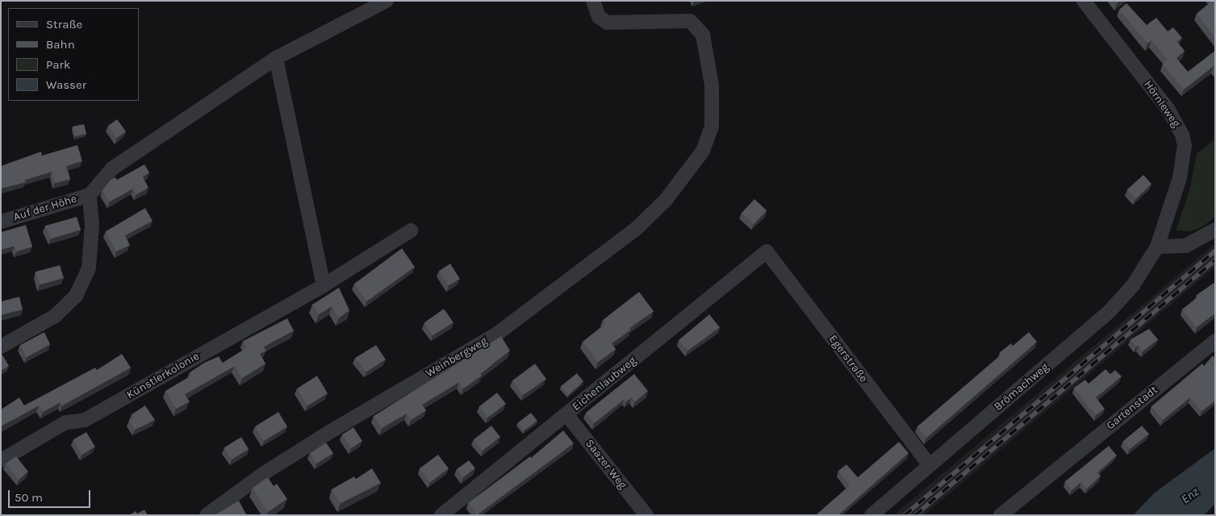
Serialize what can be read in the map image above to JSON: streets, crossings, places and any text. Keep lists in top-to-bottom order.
{
  "streets": {
    "street": [
      "Hörnleweg",
      "Auf der Höhe",
      "Weinbergweg",
      "Egerstraße",
      "Künstlerkolonie",
      "Eichenlaubweg",
      "Brömachweg",
      "Gartenstadt",
      "Saazer Weg"
    ]
  },
  "crossings": [
    ["Hörnleweg", "Brömachweg"],
    ["Egerstraße", "Eichenlaubweg"],
    ["Egerstraße", "Brömachweg"],
    ["Eichenlaubweg", "Saazer Weg"]
  ],
  "water": ["Enz"],
  "legend": [
    "Straße",
    "Bahn",
    "Park",
    "Wasser"
  ],
  "scale_bar": "50 m"
}
